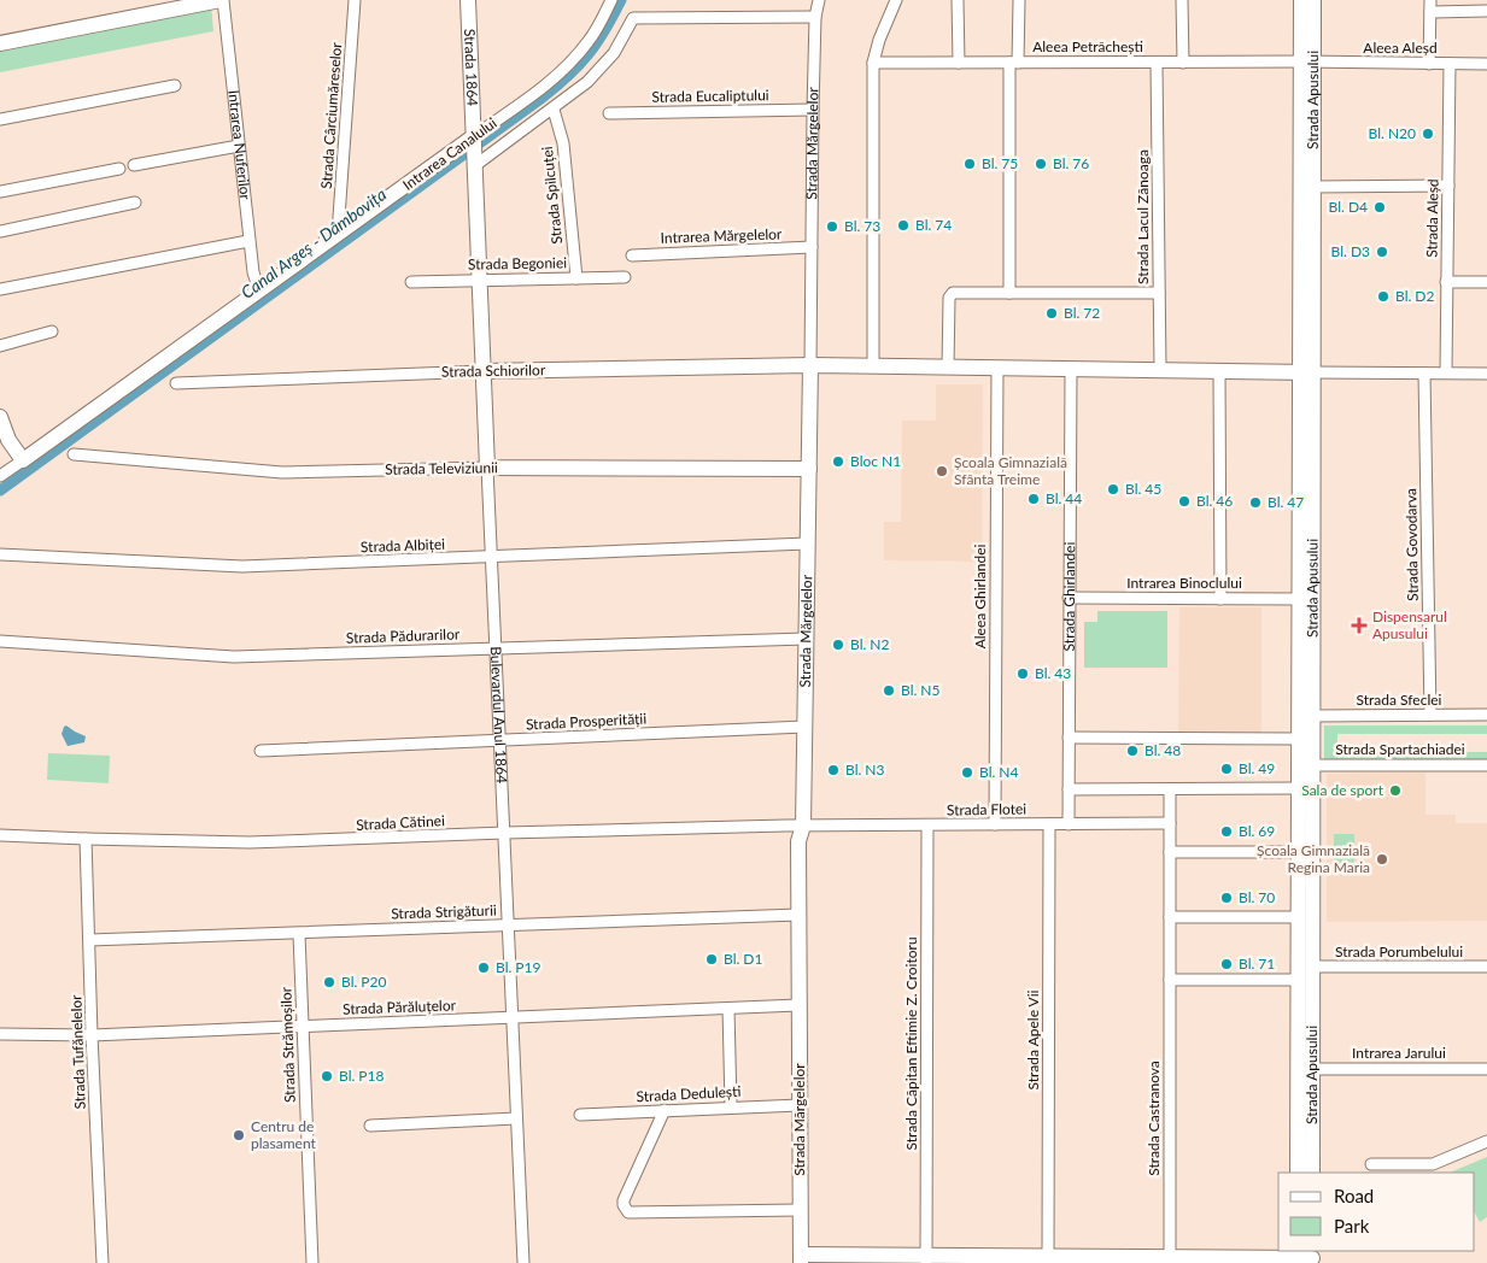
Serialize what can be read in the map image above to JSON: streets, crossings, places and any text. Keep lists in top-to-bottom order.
{
  "streets": {
    "street": [
      "Aleea Petrăchești",
      "Aleea Aleșd",
      "Strada 1864",
      "Strada Eucaliptului",
      "Strada Apusului",
      "Strada Cârciumăreselor",
      "Strada Mărgelelor",
      "Intrarea Nuferilor",
      "Intrarea Canalului",
      "Strada Spilcuței",
      "Strada Lacul Zănoaga",
      "Strada Aleșd",
      "Intrarea Mărgelelor",
      "Strada Begoniei",
      "Strada Schiorilor",
      "Strada Televiziunii",
      "Strada Govodarva",
      "Strada Albiței",
      "Intrarea Binoclului",
      "Aleea Ghirlandei",
      "Strada Ghirlandei",
      "Strada Pădurarilor",
      "Strada Sfeclei",
      "Bulevardul Anul 1864",
      "Strada Prosperității",
      "Strada Spartachiadei",
      "Strada Flotei",
      "Strada Cătinei",
      "Strada Strigăturii",
      "Strada Porumbelului",
      "Strada Părăluțelor",
      "Strada Apele Vii",
      "Strada Căpitan Eftimie Z. Croitoru",
      "Strada Strămoșilor",
      "Strada Tufănelelor",
      "Intrarea Jarului",
      "Strada Dedulești",
      "Strada Castranova"
    ]
  },
  "crossings": [
    ["Aleea Petrăchești", "Aleea Aleșd"],
    ["Aleea Petrăchești", "Strada Apusului"],
    ["Aleea Petrăchești", "Strada Lacul Zănoaga"],
    ["Aleea Aleșd", "Strada Apusului"],
    ["Aleea Aleșd", "Strada Aleșd"],
    ["Strada 1864", "Intrarea Canalului"],
    ["Strada 1864", "Bulevardul Anul 1864"],
    ["Strada Eucaliptului", "Strada Mărgelelor"],
    ["Strada Apusului", "Intrarea Binoclului"],
    ["Strada Apusului", "Strada Sfeclei"],
    ["Strada Apusului", "Strada Spartachiadei"],
    ["Strada Apusului", "Strada Porumbelului"],
    ["Strada Apusului", "Intrarea Jarului"],
    ["Strada Cârciumăreselor", "Intrarea Canalului"],
    ["Strada Mărgelelor", "Intrarea Mărgelelor"],
    ["Strada Mărgelelor", "Strada Schiorilor"],
    ["Strada Mărgelelor", "Strada Televiziunii"],
    ["Strada Mărgelelor", "Strada Albiței"],
    ["Strada Mărgelelor", "Strada Pădurarilor"],
    ["Strada Mărgelelor", "Strada Prosperității"],
    ["Strada Mărgelelor", "Strada Flotei"],
    ["Strada Mărgelelor", "Strada Cătinei"],
    ["Strada Mărgelelor", "Strada Strigăturii"],
    ["Strada Mărgelelor", "Strada Părăluțelor"],
    ["Strada Mărgelelor", "Strada Dedulești"],
    ["Intrarea Nuferilor", "Intrarea Canalului"],
    ["Strada Spilcuței", "Strada Begoniei"],
    ["Strada Begoniei", "Bulevardul Anul 1864"],
    ["Strada Schiorilor", "Bulevardul Anul 1864"],
    ["Strada Televiziunii", "Bulevardul Anul 1864"],
    ["Strada Govodarva", "Strada Sfeclei"],
    ["Strada Albiței", "Bulevardul Anul 1864"],
    ["Intrarea Binoclului", "Strada Ghirlandei"],
    ["Aleea Ghirlandei", "Strada Flotei"],
    ["Strada Ghirlandei", "Strada Flotei"],
    ["Strada Pădurarilor", "Bulevardul Anul 1864"],
    ["Bulevardul Anul 1864", "Strada Prosperității"],
    ["Bulevardul Anul 1864", "Strada Cătinei"],
    ["Bulevardul Anul 1864", "Strada Strigăturii"],
    ["Bulevardul Anul 1864", "Strada Părăluțelor"],
    ["Strada Flotei", "Strada Cătinei"],
    ["Strada Flotei", "Strada Apele Vii"],
    ["Strada Flotei", "Strada Căpitan Eftimie Z. Croitoru"],
    ["Strada Flotei", "Strada Castranova"],
    ["Strada Cătinei", "Strada Tufănelelor"],
    ["Strada Strigăturii", "Strada Strămoșilor"],
    ["Strada Strigăturii", "Strada Tufănelelor"],
    ["Strada Părăluțelor", "Strada Strămoșilor"],
    ["Strada Părăluțelor", "Strada Tufănelelor"]
  ],
  "water": ["Canal Argeș - Dâmbovița"],
  "places": {
    "other": [
      "Bl. N20",
      "Bl. 75",
      "Bl. 76",
      "Bl. D4",
      "Bl. 74",
      "Bl. 73",
      "Bl. D3",
      "Bl. D2",
      "Bl. 72",
      "Bloc N1",
      "Școala Gimnazială Sfânta Treime",
      "Bl. 45",
      "Bl. 44",
      "Bl. 46",
      "Bl. 47",
      "Bl. N2",
      "Bl. 43",
      "Bl. N5",
      "Bl. 48",
      "Bl. 49",
      "Bl. N3",
      "Bl. N4",
      "Sala de sport",
      "Bl. 69",
      "Școala Gimnazială Regina Maria",
      "Bl. 70",
      "Bl. D1",
      "Bl. 71",
      "Bl. P19",
      "Bl. P20",
      "Bl. P18",
      "Centru de plasament"
    ],
    "health": ["Dispensarul Apusului"]
  },
  "legend": ["Road", "Park"]
}
